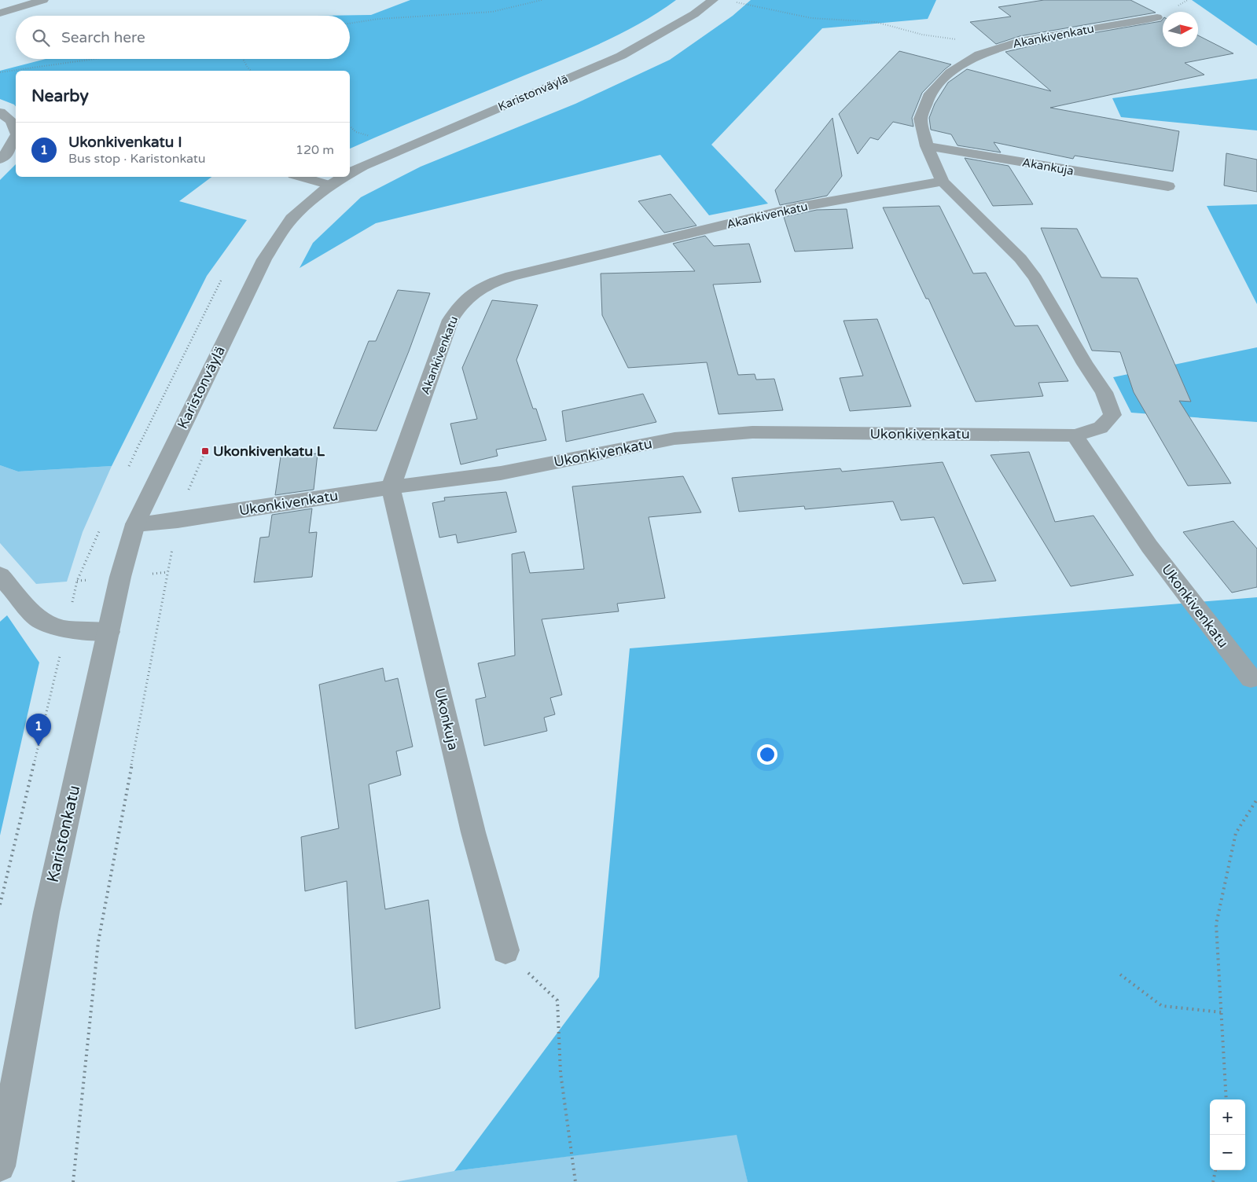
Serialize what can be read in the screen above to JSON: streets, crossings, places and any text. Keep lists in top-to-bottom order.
{
  "streets": {
    "street": [
      "Akankivenkatu",
      "Karistonväylä",
      "Akankuja",
      "Ukonkivenkatu",
      "Ukonkuja",
      "Karistonkatu"
    ]
  },
  "crossings": [
    ["Akankivenkatu", "Akankuja"],
    ["Akankivenkatu", "Ukonkivenkatu"],
    ["Akankivenkatu", "Ukonkuja"],
    ["Karistonväylä", "Ukonkivenkatu"],
    ["Karistonväylä", "Karistonkatu"],
    ["Ukonkivenkatu", "Ukonkuja"]
  ],
  "places": {
    "transit": ["Ukonkivenkatu L"]
  },
  "north": "right",
  "page": {
    "search": "Search here",
    "heading": "Nearby",
    "list": [
      {
        "mark": "1",
        "name": "Ukonkivenkatu I",
        "note": "Bus stop · Karistonkatu",
        "value": "120 m"
      }
    ],
    "pins": "1",
    "map_buttons": ["+", "−"]
  }
}
